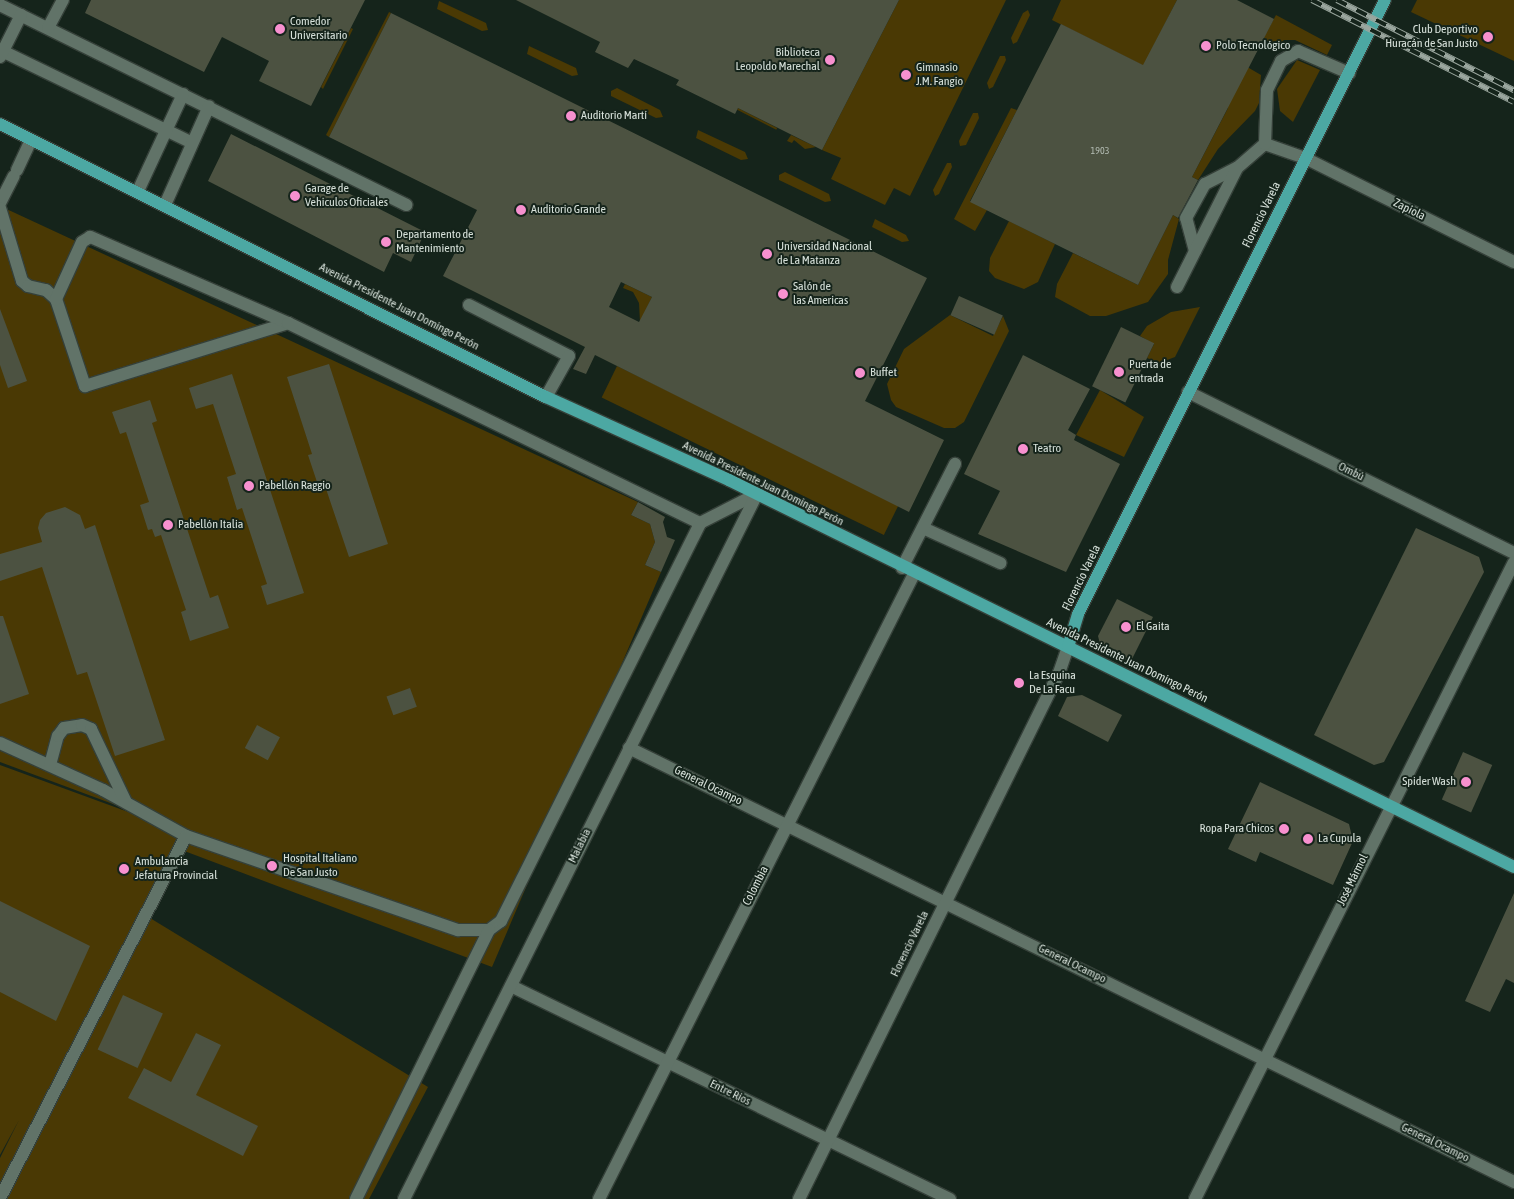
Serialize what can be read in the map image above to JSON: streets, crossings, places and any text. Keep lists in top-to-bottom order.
{
  "streets": {
    "main road": ["Florencio Varela", "Avenida Presidente Juan Domingo Perón"],
    "street": [
      "Zapiola",
      "Ombú",
      "General Ocampo",
      "Malabia",
      "José Mármol",
      "Colombia",
      "Entre Ríos"
    ]
  },
  "crossings": [
    ["Zapiola", "Florencio Varela"],
    ["Florencio Varela", "Avenida Presidente Juan Domingo Perón"],
    ["Florencio Varela", "Ombú"],
    ["Florencio Varela", "General Ocampo"],
    ["Florencio Varela", "Entre Ríos"],
    ["Avenida Presidente Juan Domingo Perón", "Malabia"],
    ["Avenida Presidente Juan Domingo Perón", "José Mármol"],
    ["Avenida Presidente Juan Domingo Perón", "Colombia"],
    ["General Ocampo", "Malabia"],
    ["General Ocampo", "José Mármol"],
    ["General Ocampo", "Colombia"],
    ["Malabia", "Entre Ríos"],
    ["Colombia", "Entre Ríos"]
  ],
  "places": [
    "Comedor Universitario",
    "Club Deportivo Huracán de San Justo",
    "Polo Tecnológico",
    "Biblioteca Leopoldo Marechal",
    "Gimnasio J.M. Fangio",
    "Auditorio Martí",
    "Garage de Vehiculos Oficiales",
    "Auditorio Grande",
    "Departamento de Mantenimiento",
    "Universidad Nacional de La Matanza",
    "Salón de las Americas",
    "Puerta de entrada",
    "Buffet",
    "Teatro",
    "Pabellón Raggio",
    "Pabellón Italia",
    "El Gaita",
    "La Esquina De La Facu",
    "Spider Wash",
    "Ropa Para Chicos",
    "La Cupula",
    "Hospital Italiano De San Justo",
    "Ambulancia Jefatura Provincial"
  ],
  "house_numbers": ["1903"]
}
